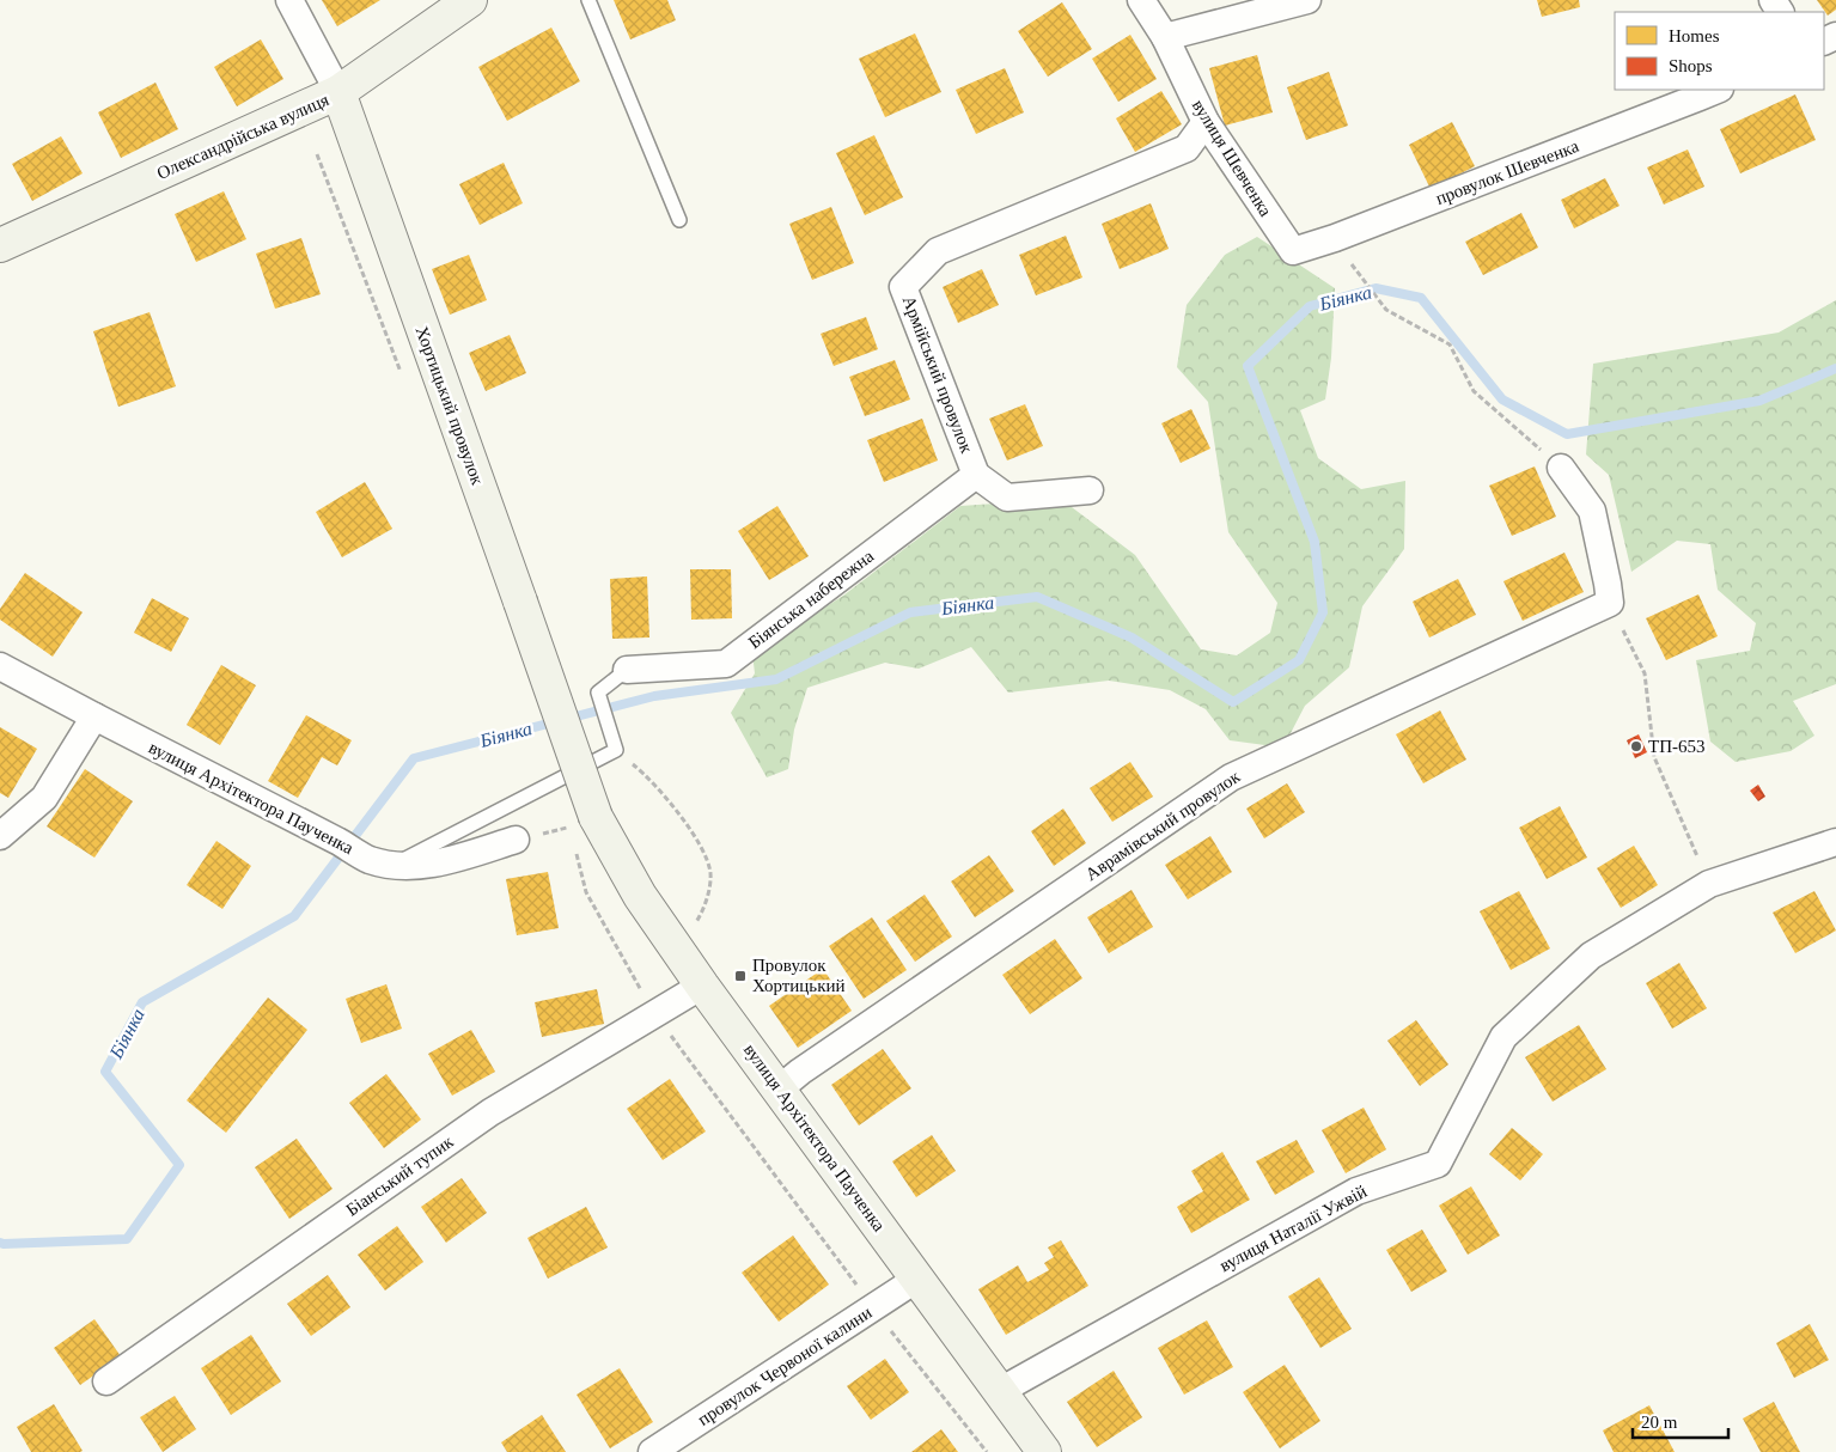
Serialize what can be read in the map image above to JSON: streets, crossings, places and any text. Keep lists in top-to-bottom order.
{
  "streets": {
    "street": [
      "Олександрійська вулиця",
      "вулиця Шевченка",
      "провулок Шевченка",
      "Армійський провулок",
      "Хортицький провулок",
      "Біянська набережна",
      "вулиця Архітектора Паученка",
      "Аврамівський провулок",
      "Біанський тупик",
      "вулиця Наталії Ужвій",
      "провулок Червоної калини"
    ]
  },
  "crossings": [
    ["Олександрійська вулиця", "Хортицький провулок"],
    ["вулиця Шевченка", "провулок Шевченка"],
    ["вулиця Шевченка", "Армійський провулок"],
    ["Армійський провулок", "Біянська набережна"],
    ["Хортицький провулок", "вулиця Архітектора Паученка"],
    ["вулиця Архітектора Паученка", "Аврамівський провулок"],
    ["вулиця Архітектора Паученка", "Біанський тупик"],
    ["вулиця Архітектора Паученка", "вулиця Наталії Ужвій"],
    ["вулиця Архітектора Паученка", "провулок Червоної калини"]
  ],
  "water": ["Біянка"],
  "places": {
    "other": ["ТП-653"],
    "transit": ["Провулок Хортицький"]
  },
  "legend": ["Homes", "Shops"],
  "scale_bar": "20 m"
}
